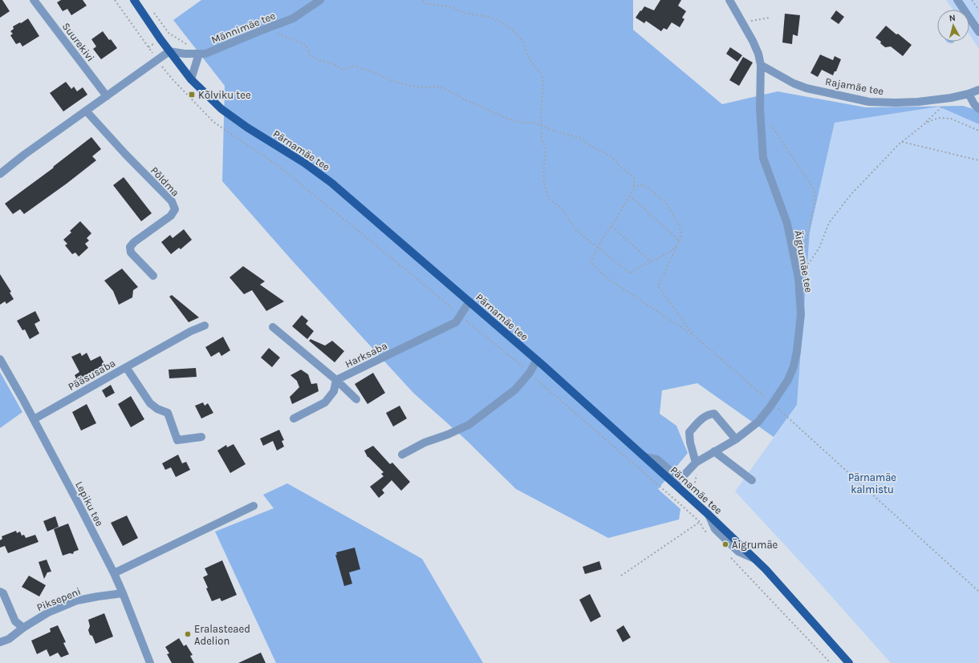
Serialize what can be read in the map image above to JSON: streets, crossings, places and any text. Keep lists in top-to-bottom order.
{
  "streets": {
    "main road": ["Pärnamäe tee"],
    "street": [
      "Männimäe tee",
      "Suurekivi",
      "Rajamäe tee",
      "Põldma",
      "Äigrumäe tee",
      "Harksaba",
      "Pääsusaba",
      "Lepiku tee",
      "Piksepeni"
    ]
  },
  "crossings": [
    ["Männimäe tee", "Pärnamäe tee"],
    ["Rajamäe tee", "Äigrumäe tee"],
    ["Pärnamäe tee", "Äigrumäe tee"],
    ["Pärnamäe tee", "Harksaba"],
    ["Pääsusaba", "Lepiku tee"],
    ["Lepiku tee", "Piksepeni"]
  ],
  "parks": ["Pärnamäe kalmistu"],
  "places": {
    "transit": ["Kõlviku tee"],
    "other": ["Äigrumäe", "Eralasteaed Adelion"]
  },
  "north": "top"
}
